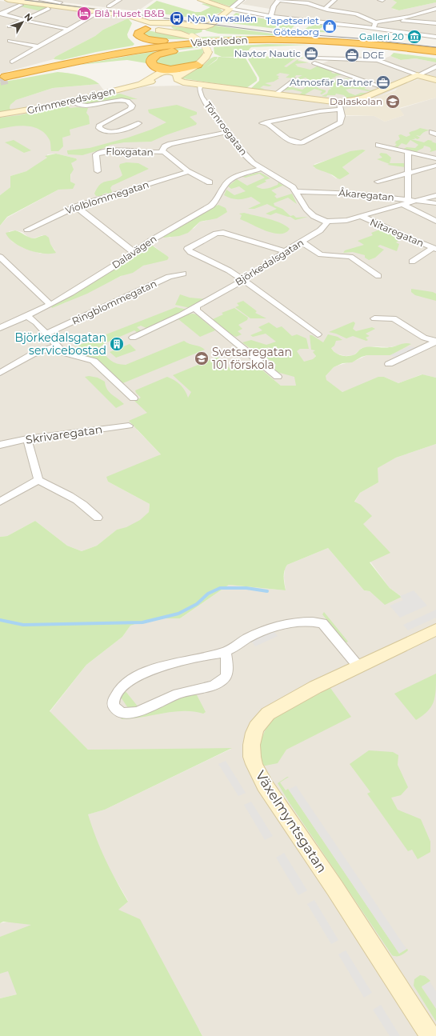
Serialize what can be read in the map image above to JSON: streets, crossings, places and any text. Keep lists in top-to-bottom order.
{
  "streets": {
    "highway": ["Västerleden"],
    "street": [
      "Grimmeredsvägen",
      "Törnrosgatan",
      "Floxgatan",
      "Åkaregatan",
      "Violblommegatan",
      "Nitaregatan",
      "Dalavägen",
      "Björkedalsgatan",
      "Ringblommegatan",
      "Skrivaregatan",
      "Växelmyntsgatan"
    ]
  },
  "crossings": [
    ["Grimmeredsvägen", "Törnrosgatan"],
    ["Törnrosgatan", "Dalavägen"]
  ],
  "places": {
    "hotel": ["Blå Huset B&B"],
    "bus stop": ["Nya Varvsallén"],
    "shop": ["Tapetseriet Göteborg"],
    "museum": ["Galleri 20"],
    "office": ["Navtor Nautic", "DGE", "Atmosfär Partner"],
    "school or university": ["Dalaskolan", "Svetsaregatan 101 förskola"],
    "building": ["Björkedalsgatan servicebostad"]
  },
  "north": "top right"
}
